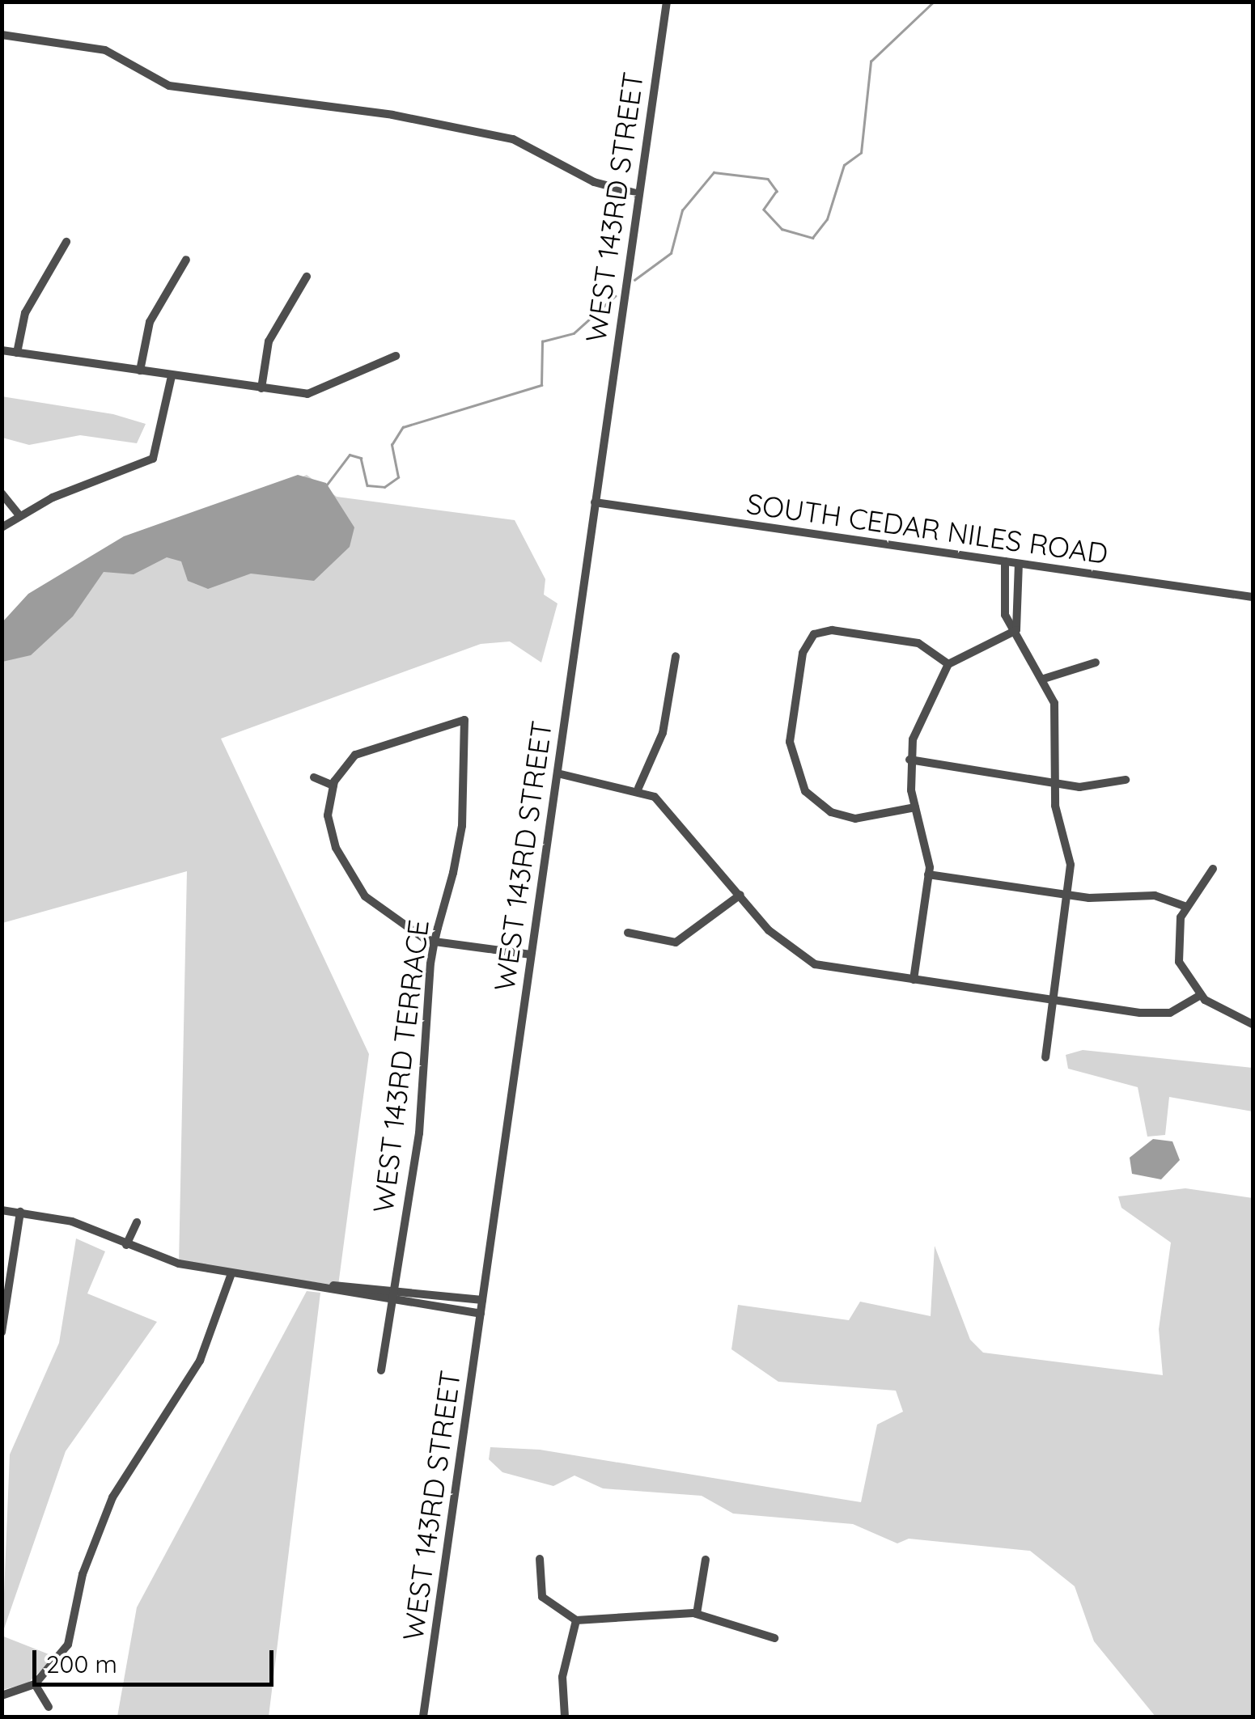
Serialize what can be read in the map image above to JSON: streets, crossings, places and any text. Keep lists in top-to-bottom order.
{
  "streets": {
    "street": ["WEST 143RD STREET", "SOUTH CEDAR NILES ROAD", "WEST 143RD TERRACE"]
  },
  "crossings": [
    ["WEST 143RD STREET", "SOUTH CEDAR NILES ROAD"]
  ],
  "scale_bar": "200 m"
}
